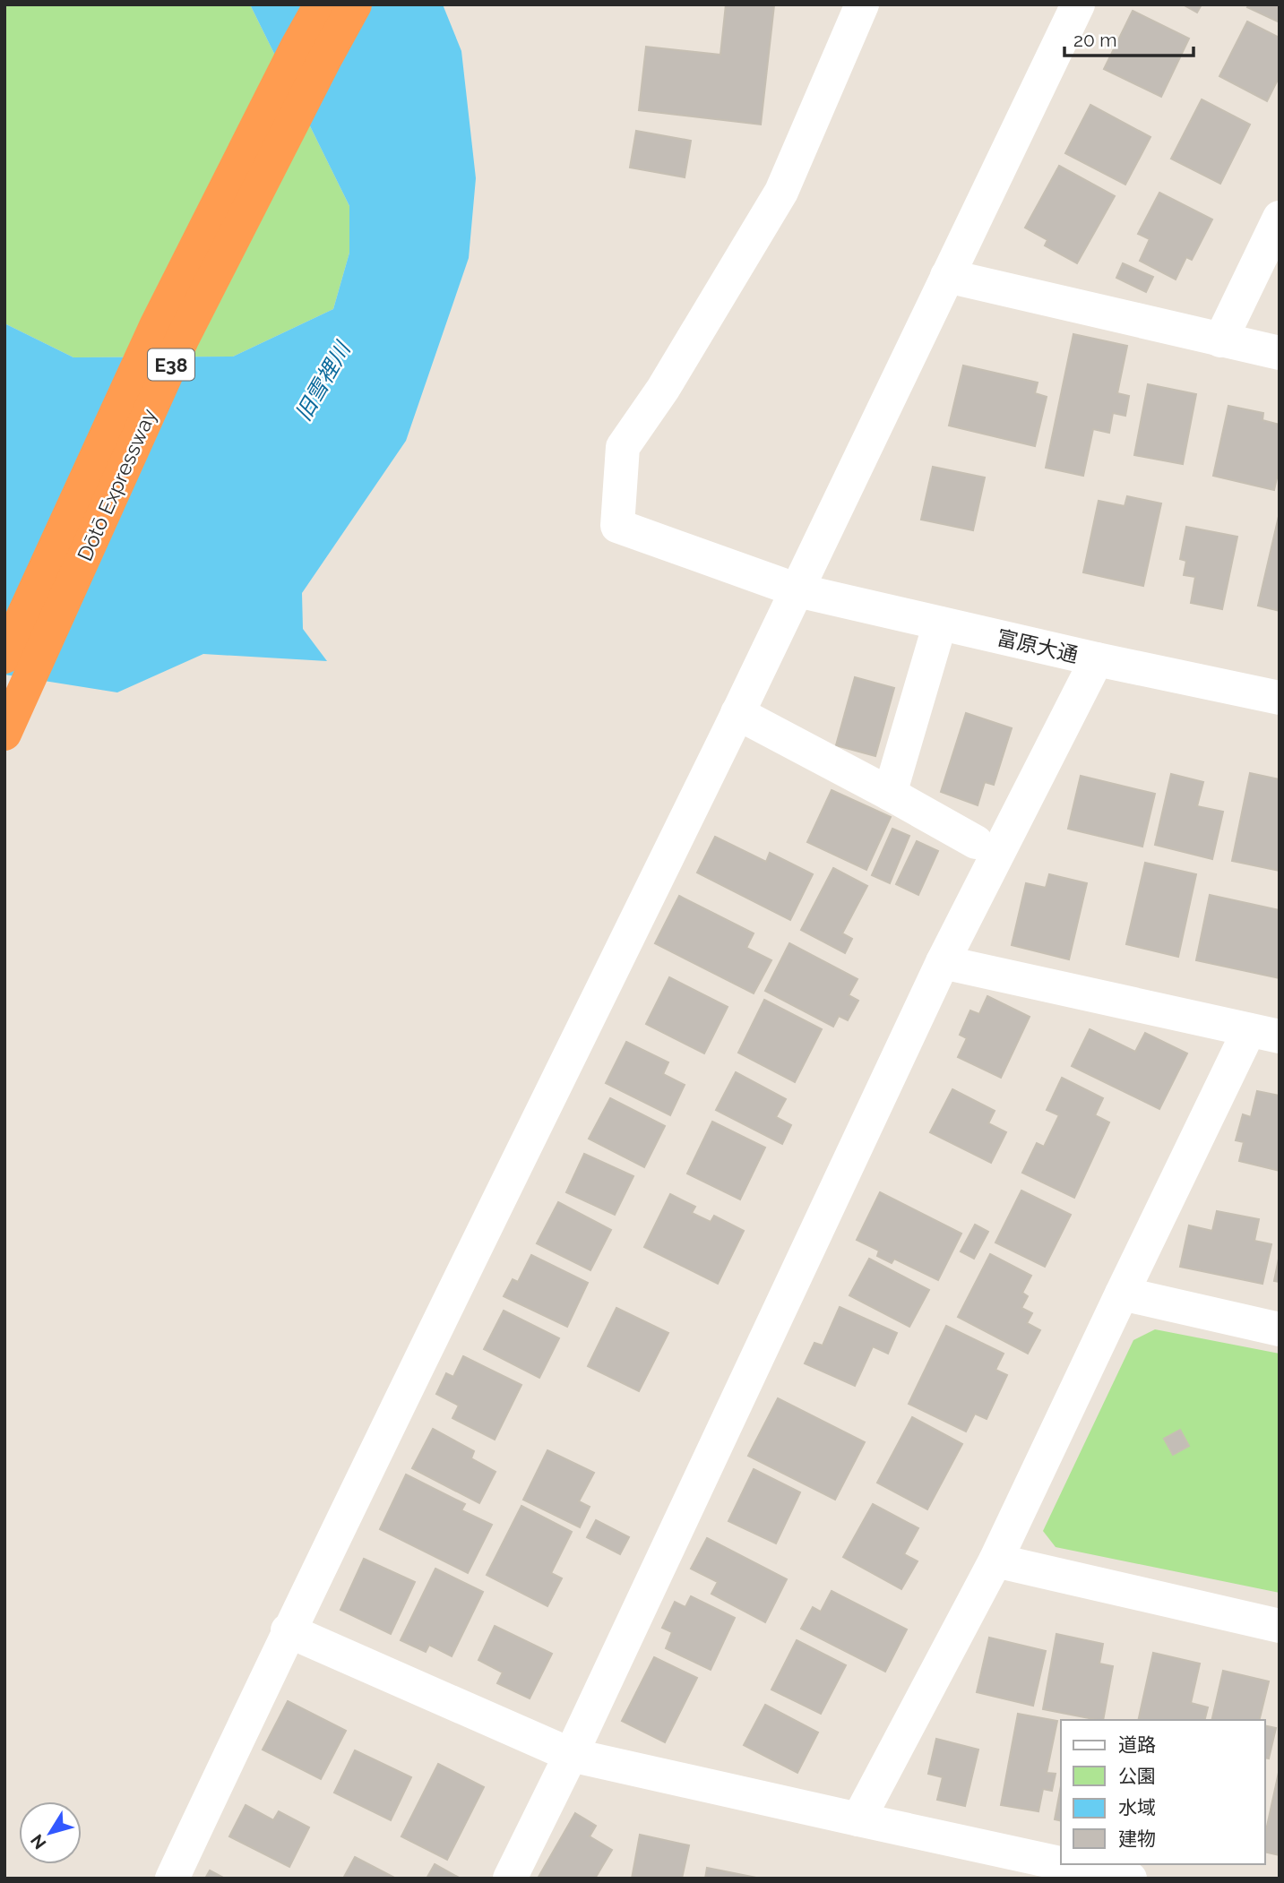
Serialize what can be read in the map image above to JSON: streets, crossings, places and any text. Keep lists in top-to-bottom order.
{
  "streets": {
    "highway": ["E38", "Dōtō Expressway"],
    "street": ["富原大通"]
  },
  "water": ["旧雪裡川"],
  "legend": [
    "道路",
    "公園",
    "水域",
    "建物"
  ],
  "scale_bar": "20 m",
  "north": "bottom left"
}
